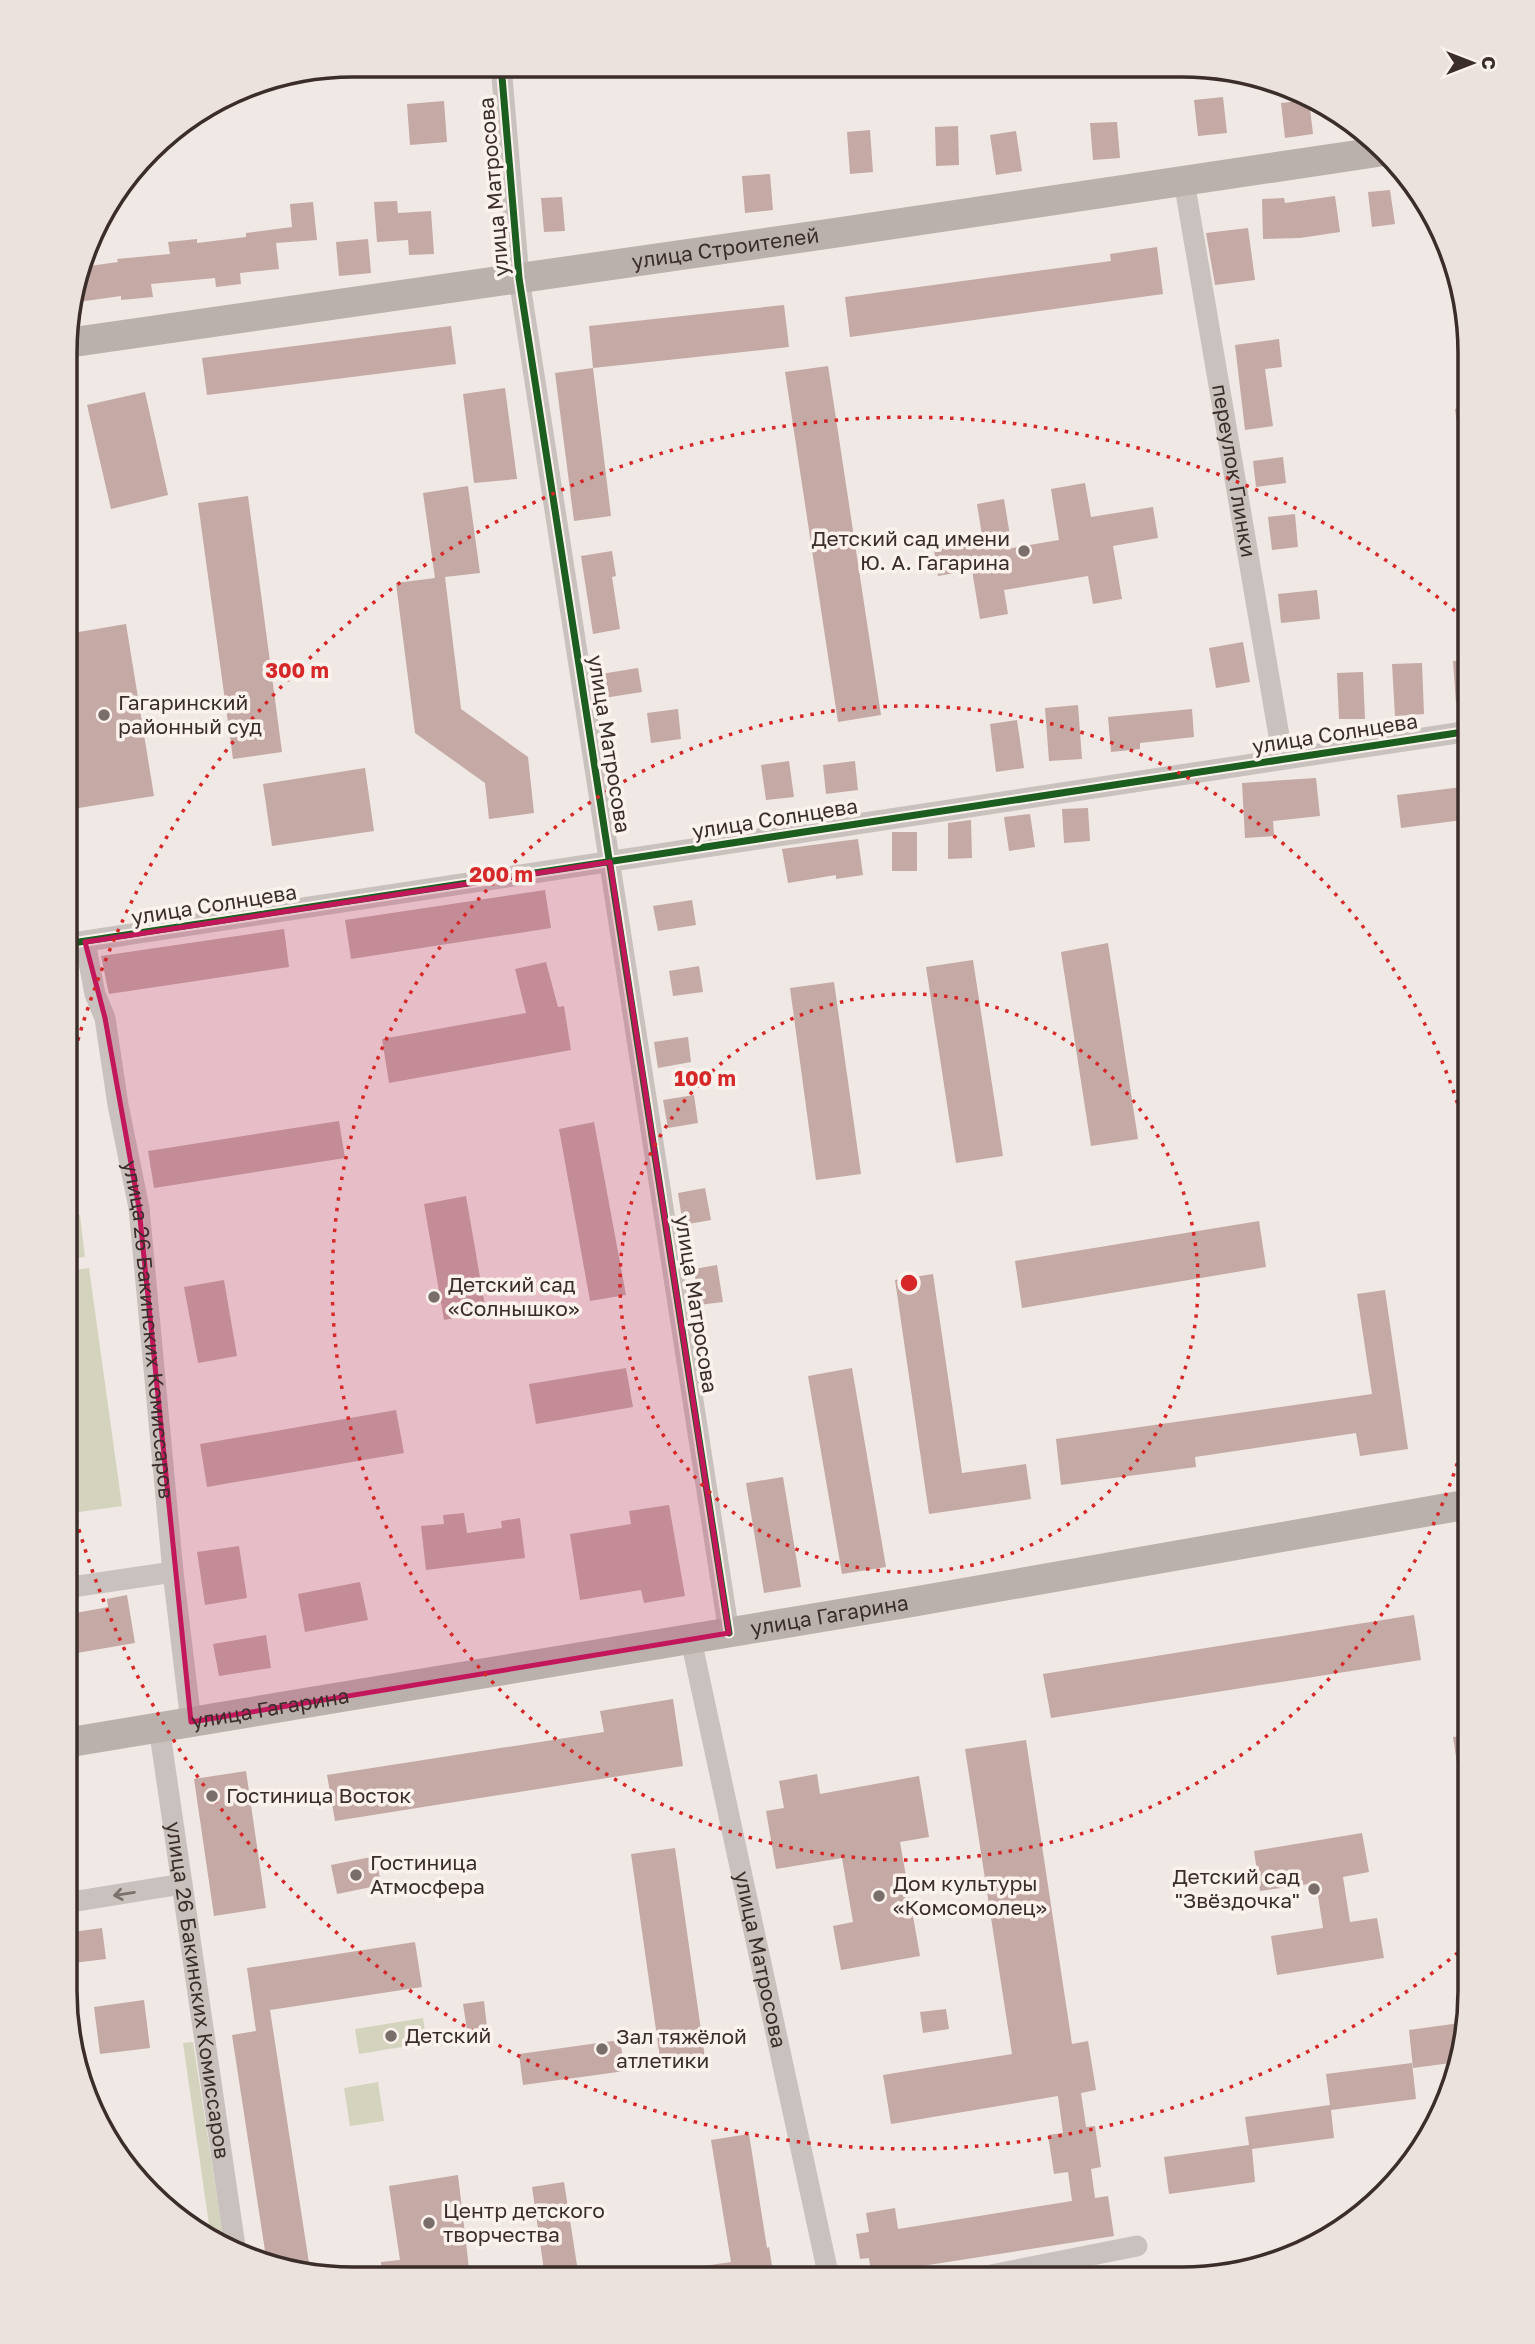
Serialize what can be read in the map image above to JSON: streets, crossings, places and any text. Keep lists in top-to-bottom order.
{
  "streets": {
    "main road": ["улица Строителей", "улица Гагарина"],
    "street": [
      "улица Матросова",
      "переулок Глинки",
      "улица Солнцева",
      "улица 26 Бакинских Комиссаров"
    ]
  },
  "crossings": [
    ["улица Матросова", "улица Строителей"],
    ["улица Матросова", "улица Солнцева"],
    ["улица Матросова", "улица Гагарина"],
    ["улица Строителей", "переулок Глинки"],
    ["переулок Глинки", "улица Солнцева"],
    ["улица 26 Бакинских Комиссаров", "улица Гагарина"]
  ],
  "places": [
    "Детский сад имени Ю. А. Гагарина",
    "Гагаринский районный суд",
    "Детский сад «Солнышко»",
    "Гостиница Восток",
    "Гостиница Атмосфера",
    "Детский сад \"Звёздочка\"",
    "Дом культуры «Комсомолец»",
    "Детский",
    "Зал тяжёлой атлетики",
    "Центр детского творчества"
  ],
  "north": "right",
  "rings": ["300 m", "200 m", "100 m"]
}
